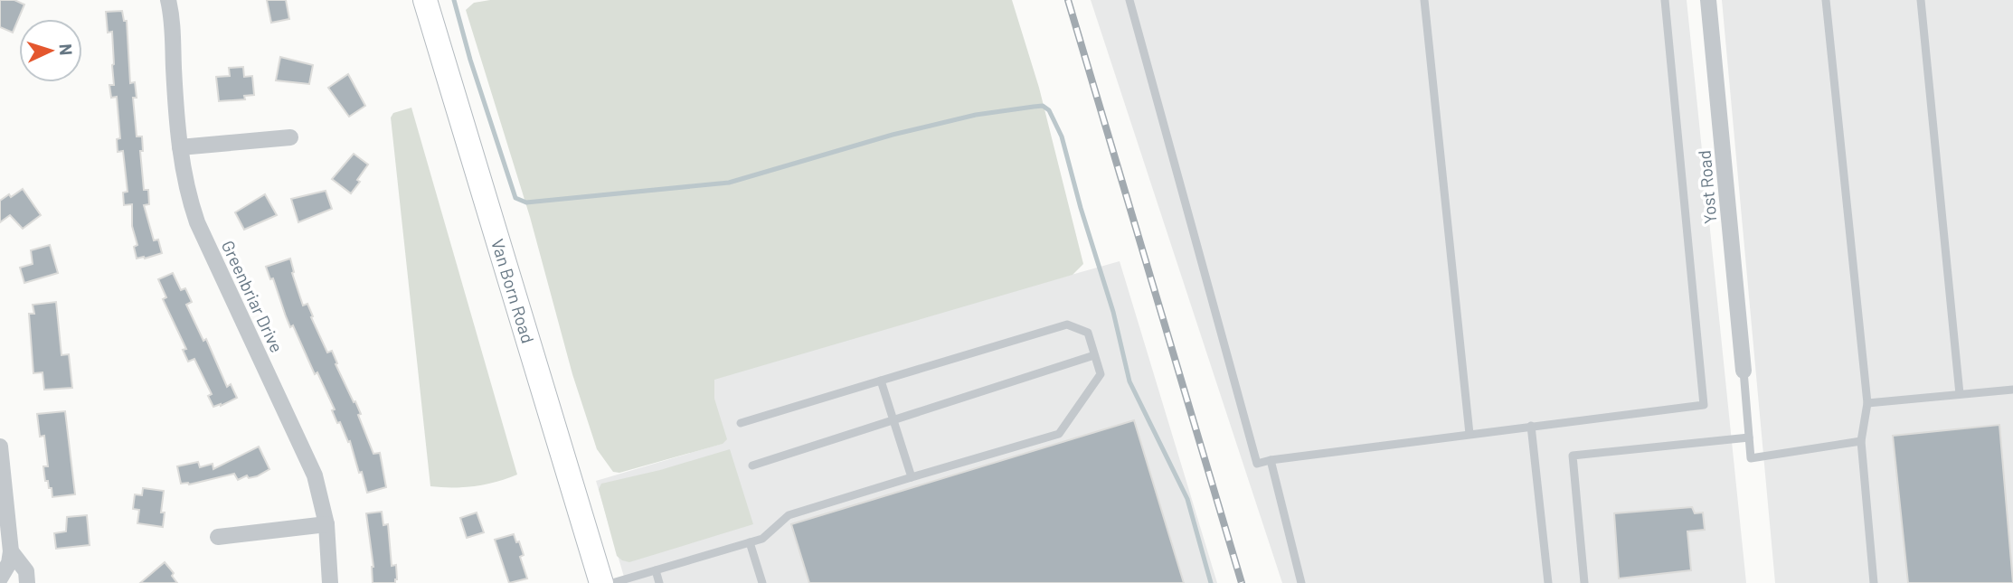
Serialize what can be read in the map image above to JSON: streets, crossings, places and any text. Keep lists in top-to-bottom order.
{
  "streets": {
    "street": ["Yost Road", "Van Born Road", "Greenbriar Drive"]
  },
  "north": "right"
}
